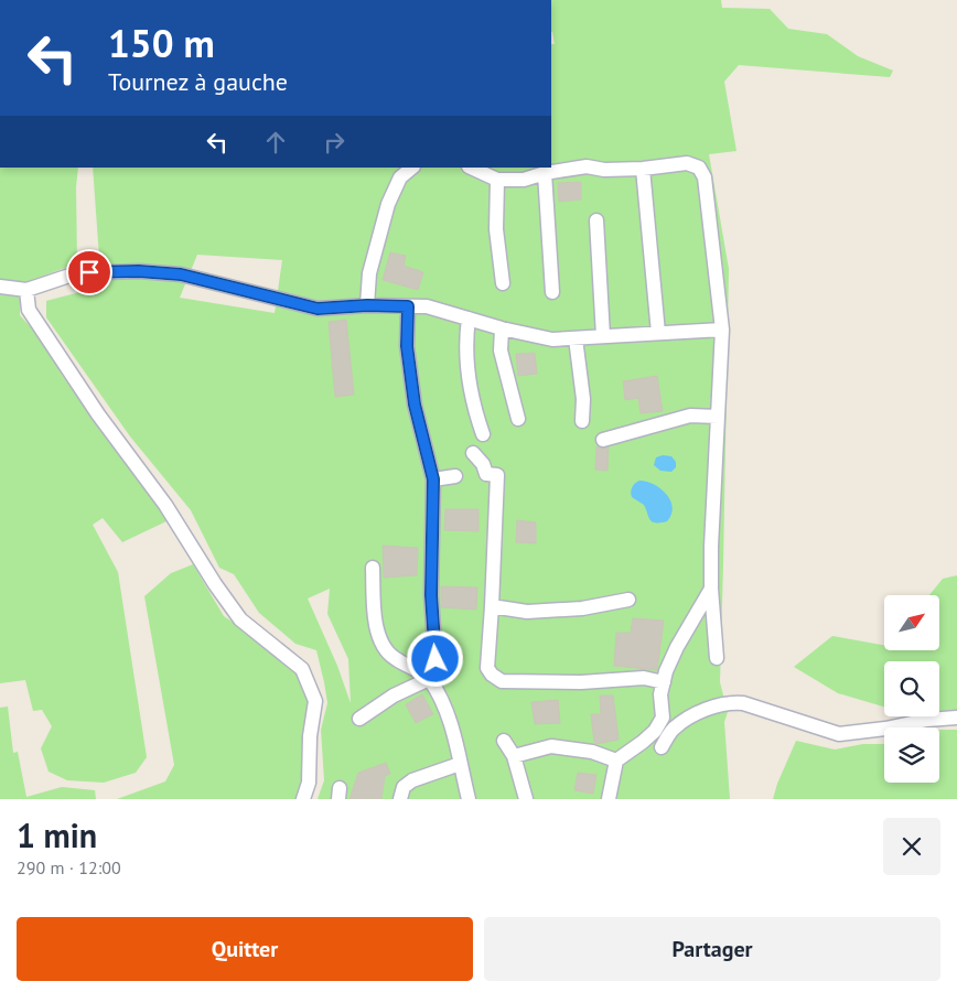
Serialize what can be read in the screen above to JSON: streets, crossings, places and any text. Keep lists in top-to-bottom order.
{
  "north": "top right",
  "page": {
    "turn": ["150 m", "Tournez à gauche"],
    "heading": ["1 min", "290 m · 12:00"],
    "buttons": ["Quitter", "Partager"]
  }
}
